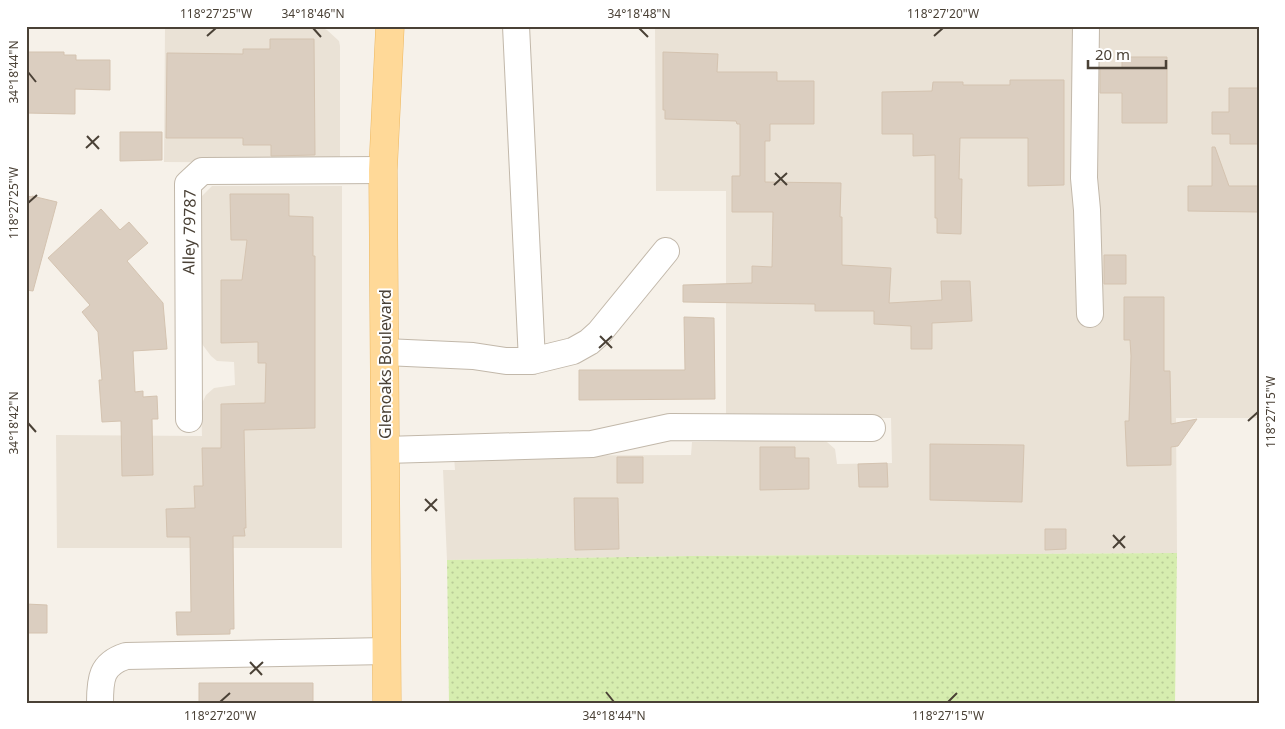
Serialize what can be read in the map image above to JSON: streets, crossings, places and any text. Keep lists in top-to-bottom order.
{
  "streets": {
    "main road": ["Glenoaks Boulevard"],
    "lane": ["Alley 79787"]
  },
  "crossings": [
    ["Alley 79787", "Glenoaks Boulevard"]
  ],
  "scale_bar": "20 m",
  "coordinates": [
    "118°27'25\"W",
    "34°18'46\"N",
    "34°18'48\"N",
    "118°27'20\"W",
    "34°18'44\"N",
    "118°27'15\"W",
    "34°18'42\"N"
  ]
}
